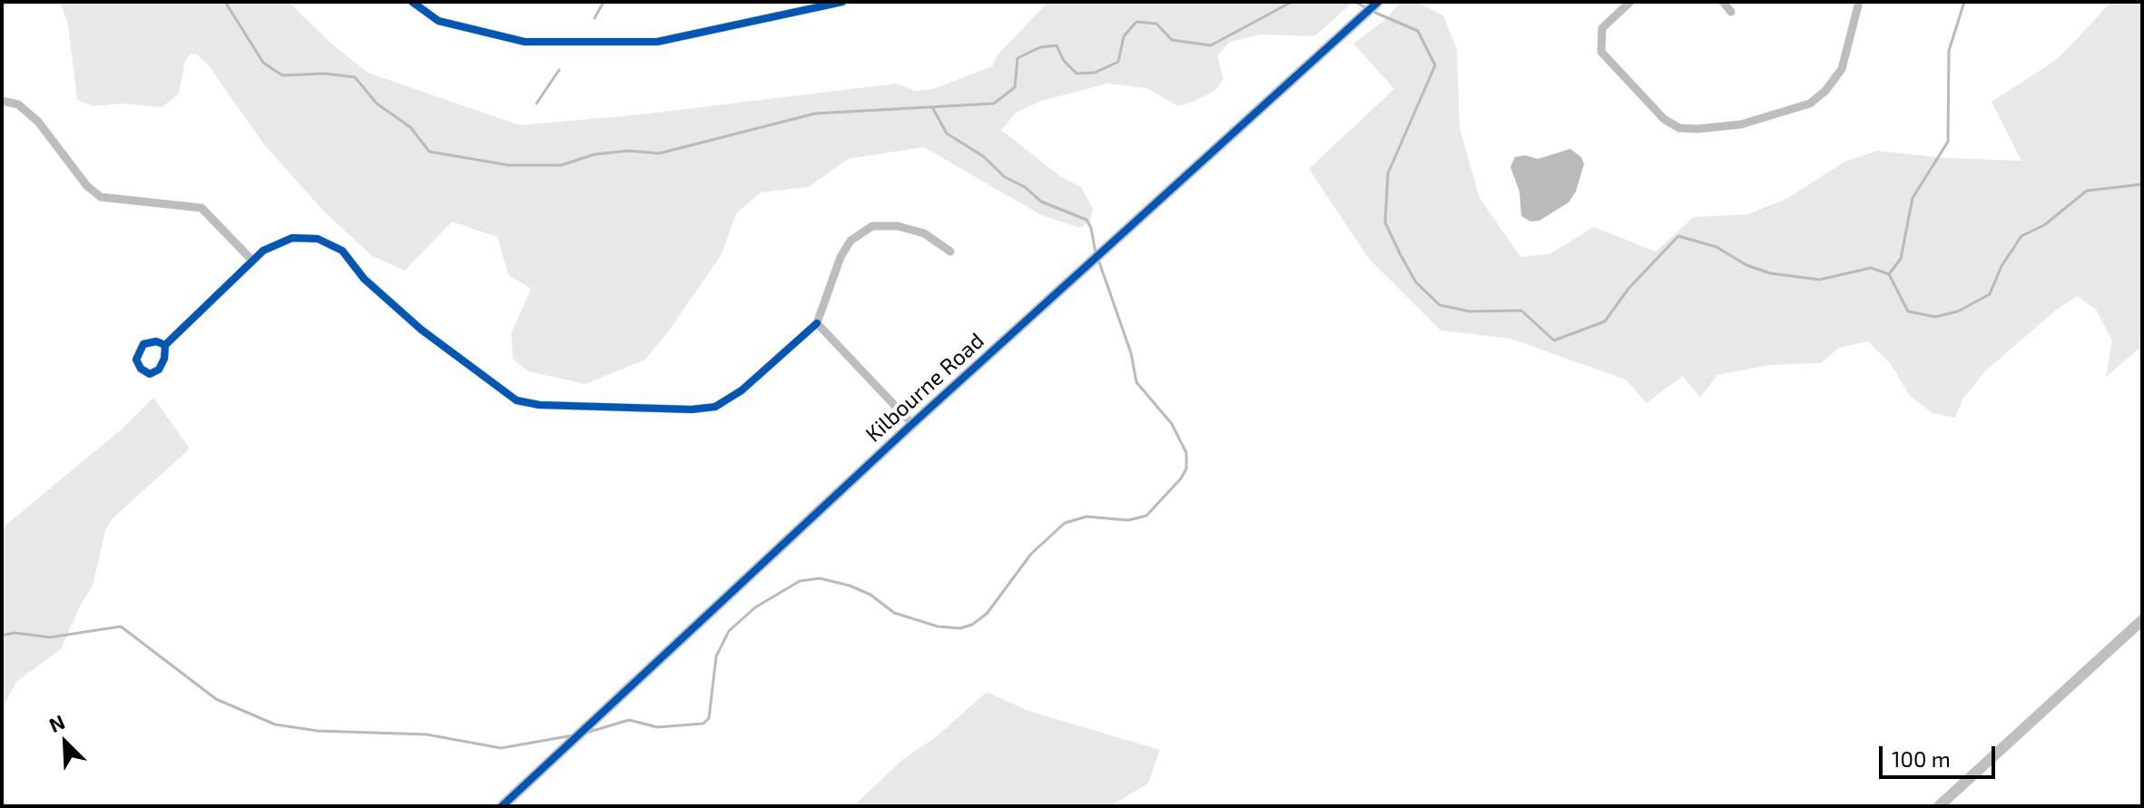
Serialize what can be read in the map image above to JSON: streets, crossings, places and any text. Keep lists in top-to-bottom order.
{
  "streets": {
    "street": ["Kilbourne Road"]
  },
  "scale_bar": "100 m",
  "north": "top left"
}
